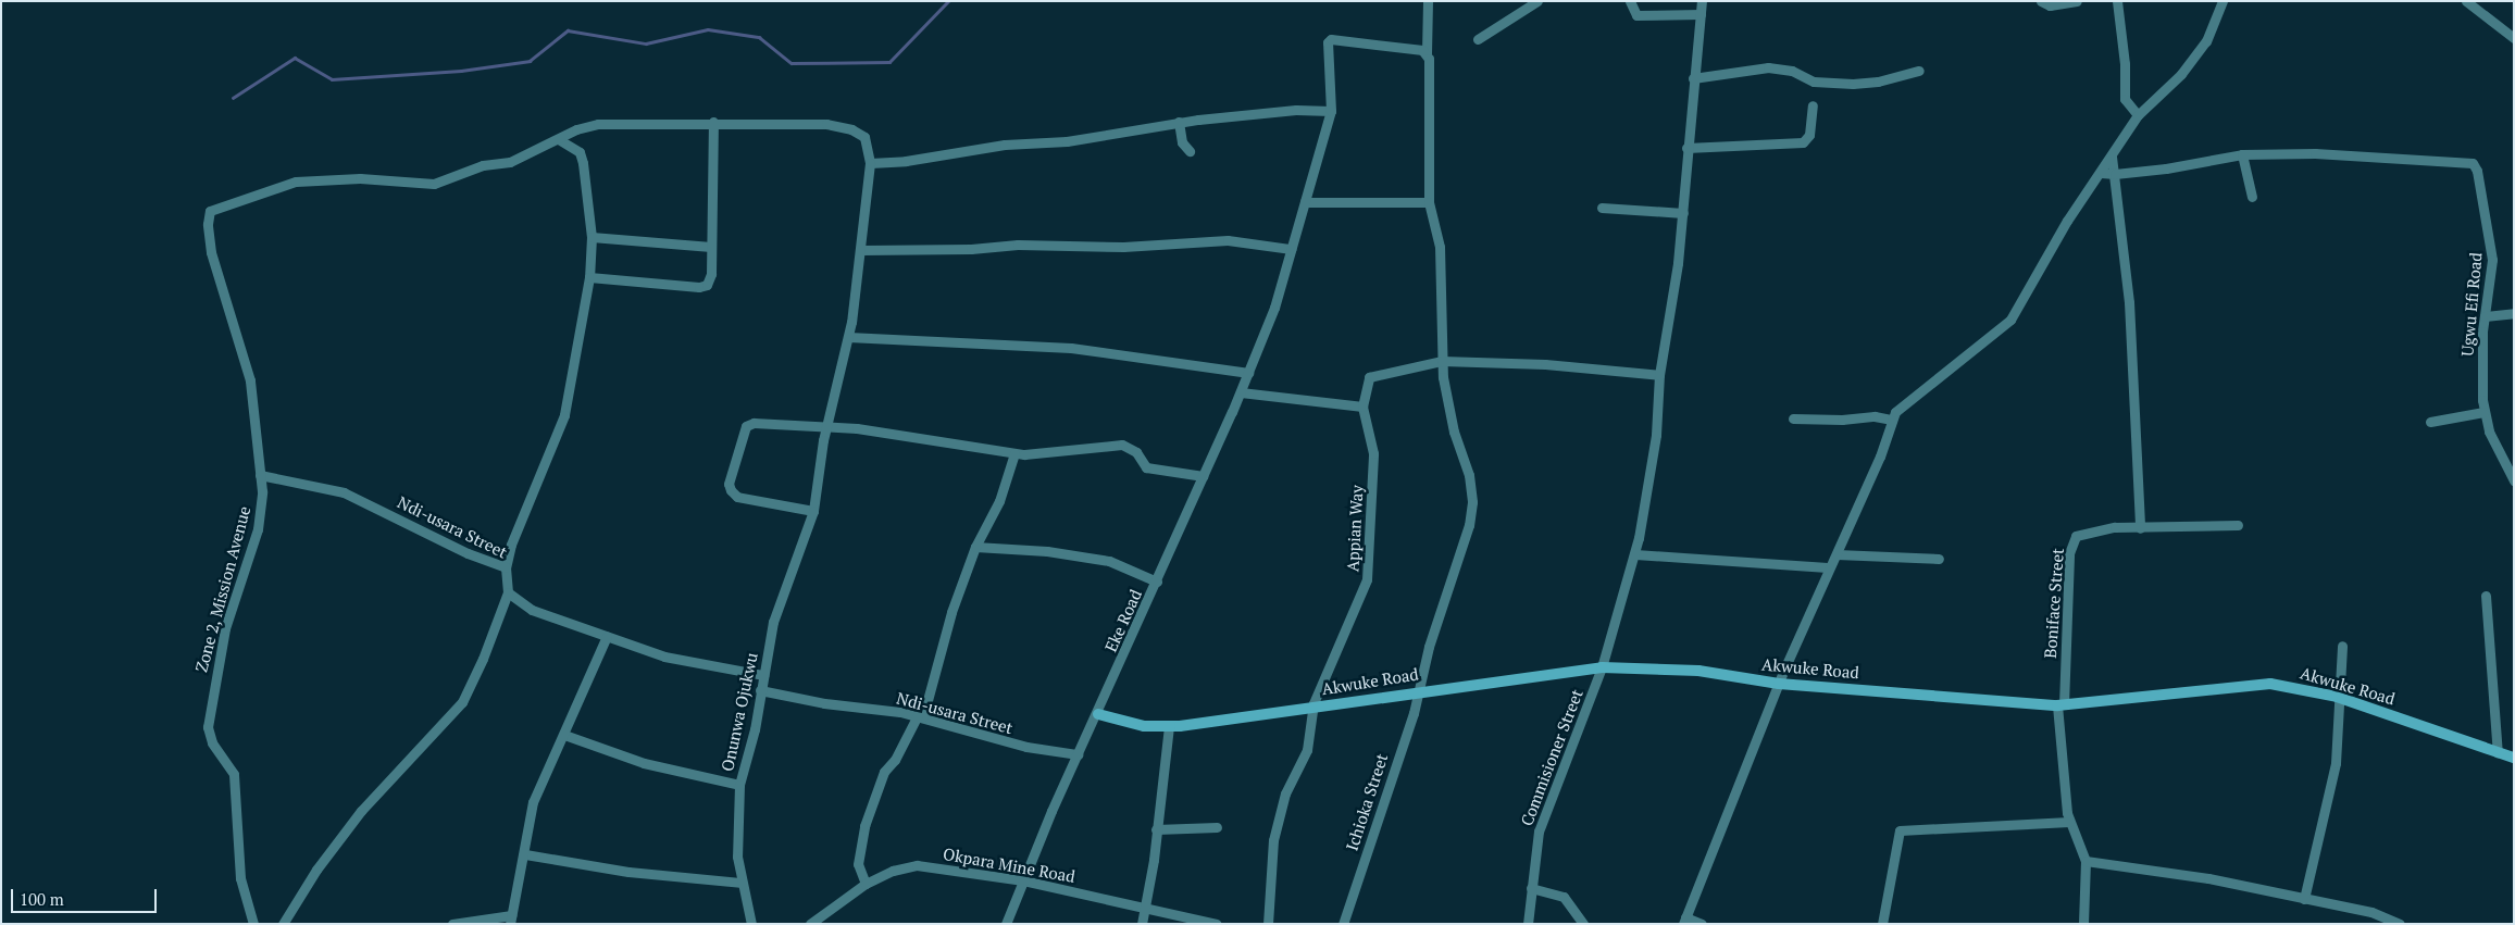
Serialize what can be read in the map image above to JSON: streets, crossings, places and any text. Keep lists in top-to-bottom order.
{
  "streets": {
    "main road": ["Akwuke Road"],
    "street": [
      "Ugwu Efi Road",
      "Ndi-usara Street",
      "Appian Way",
      "Zone 2, Mission Avenue",
      "Boniface Street",
      "Eke Road",
      "Onunwa Ojukwu",
      "Commisioner Street",
      "Ichioka Street",
      "Okpara Mine Road"
    ]
  },
  "crossings": [
    ["Ndi-usara Street", "Zone 2, Mission Avenue"],
    ["Ndi-usara Street", "Eke Road"],
    ["Ndi-usara Street", "Onunwa Ojukwu"],
    ["Appian Way", "Akwuke Road"],
    ["Zone 2, Mission Avenue", "Onunwa Ojukwu"],
    ["Boniface Street", "Akwuke Road"],
    ["Eke Road", "Akwuke Road"],
    ["Eke Road", "Ichioka Street"],
    ["Eke Road", "Okpara Mine Road"],
    ["Akwuke Road", "Commisioner Street"],
    ["Akwuke Road", "Ichioka Street"]
  ],
  "scale_bar": "100 m"
}
